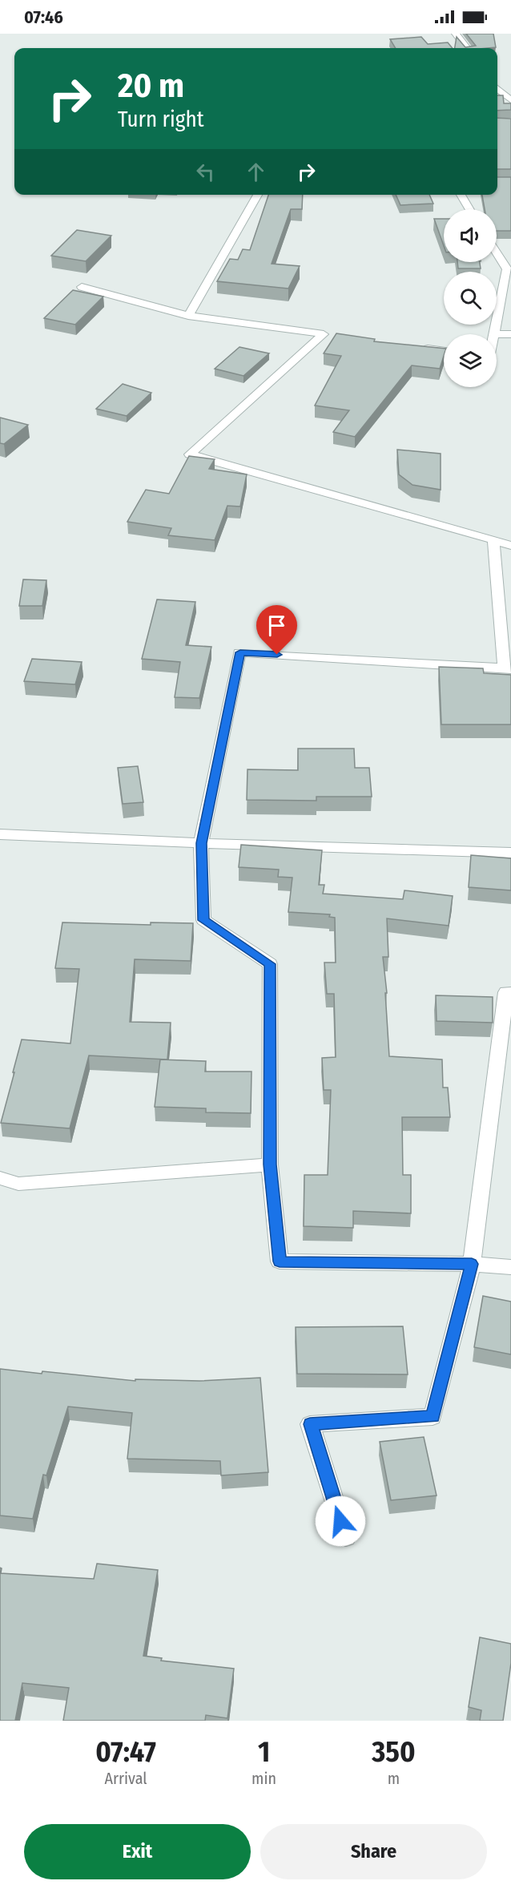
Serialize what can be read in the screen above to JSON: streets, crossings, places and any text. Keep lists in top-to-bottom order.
{
  "page": {
    "status": "07:46",
    "turn": ["20 m", "Turn right"],
    "eta": [
      "07:47",
      "Arrival",
      "1",
      "min",
      "350",
      "m"
    ],
    "buttons": ["Exit", "Share"]
  }
}
